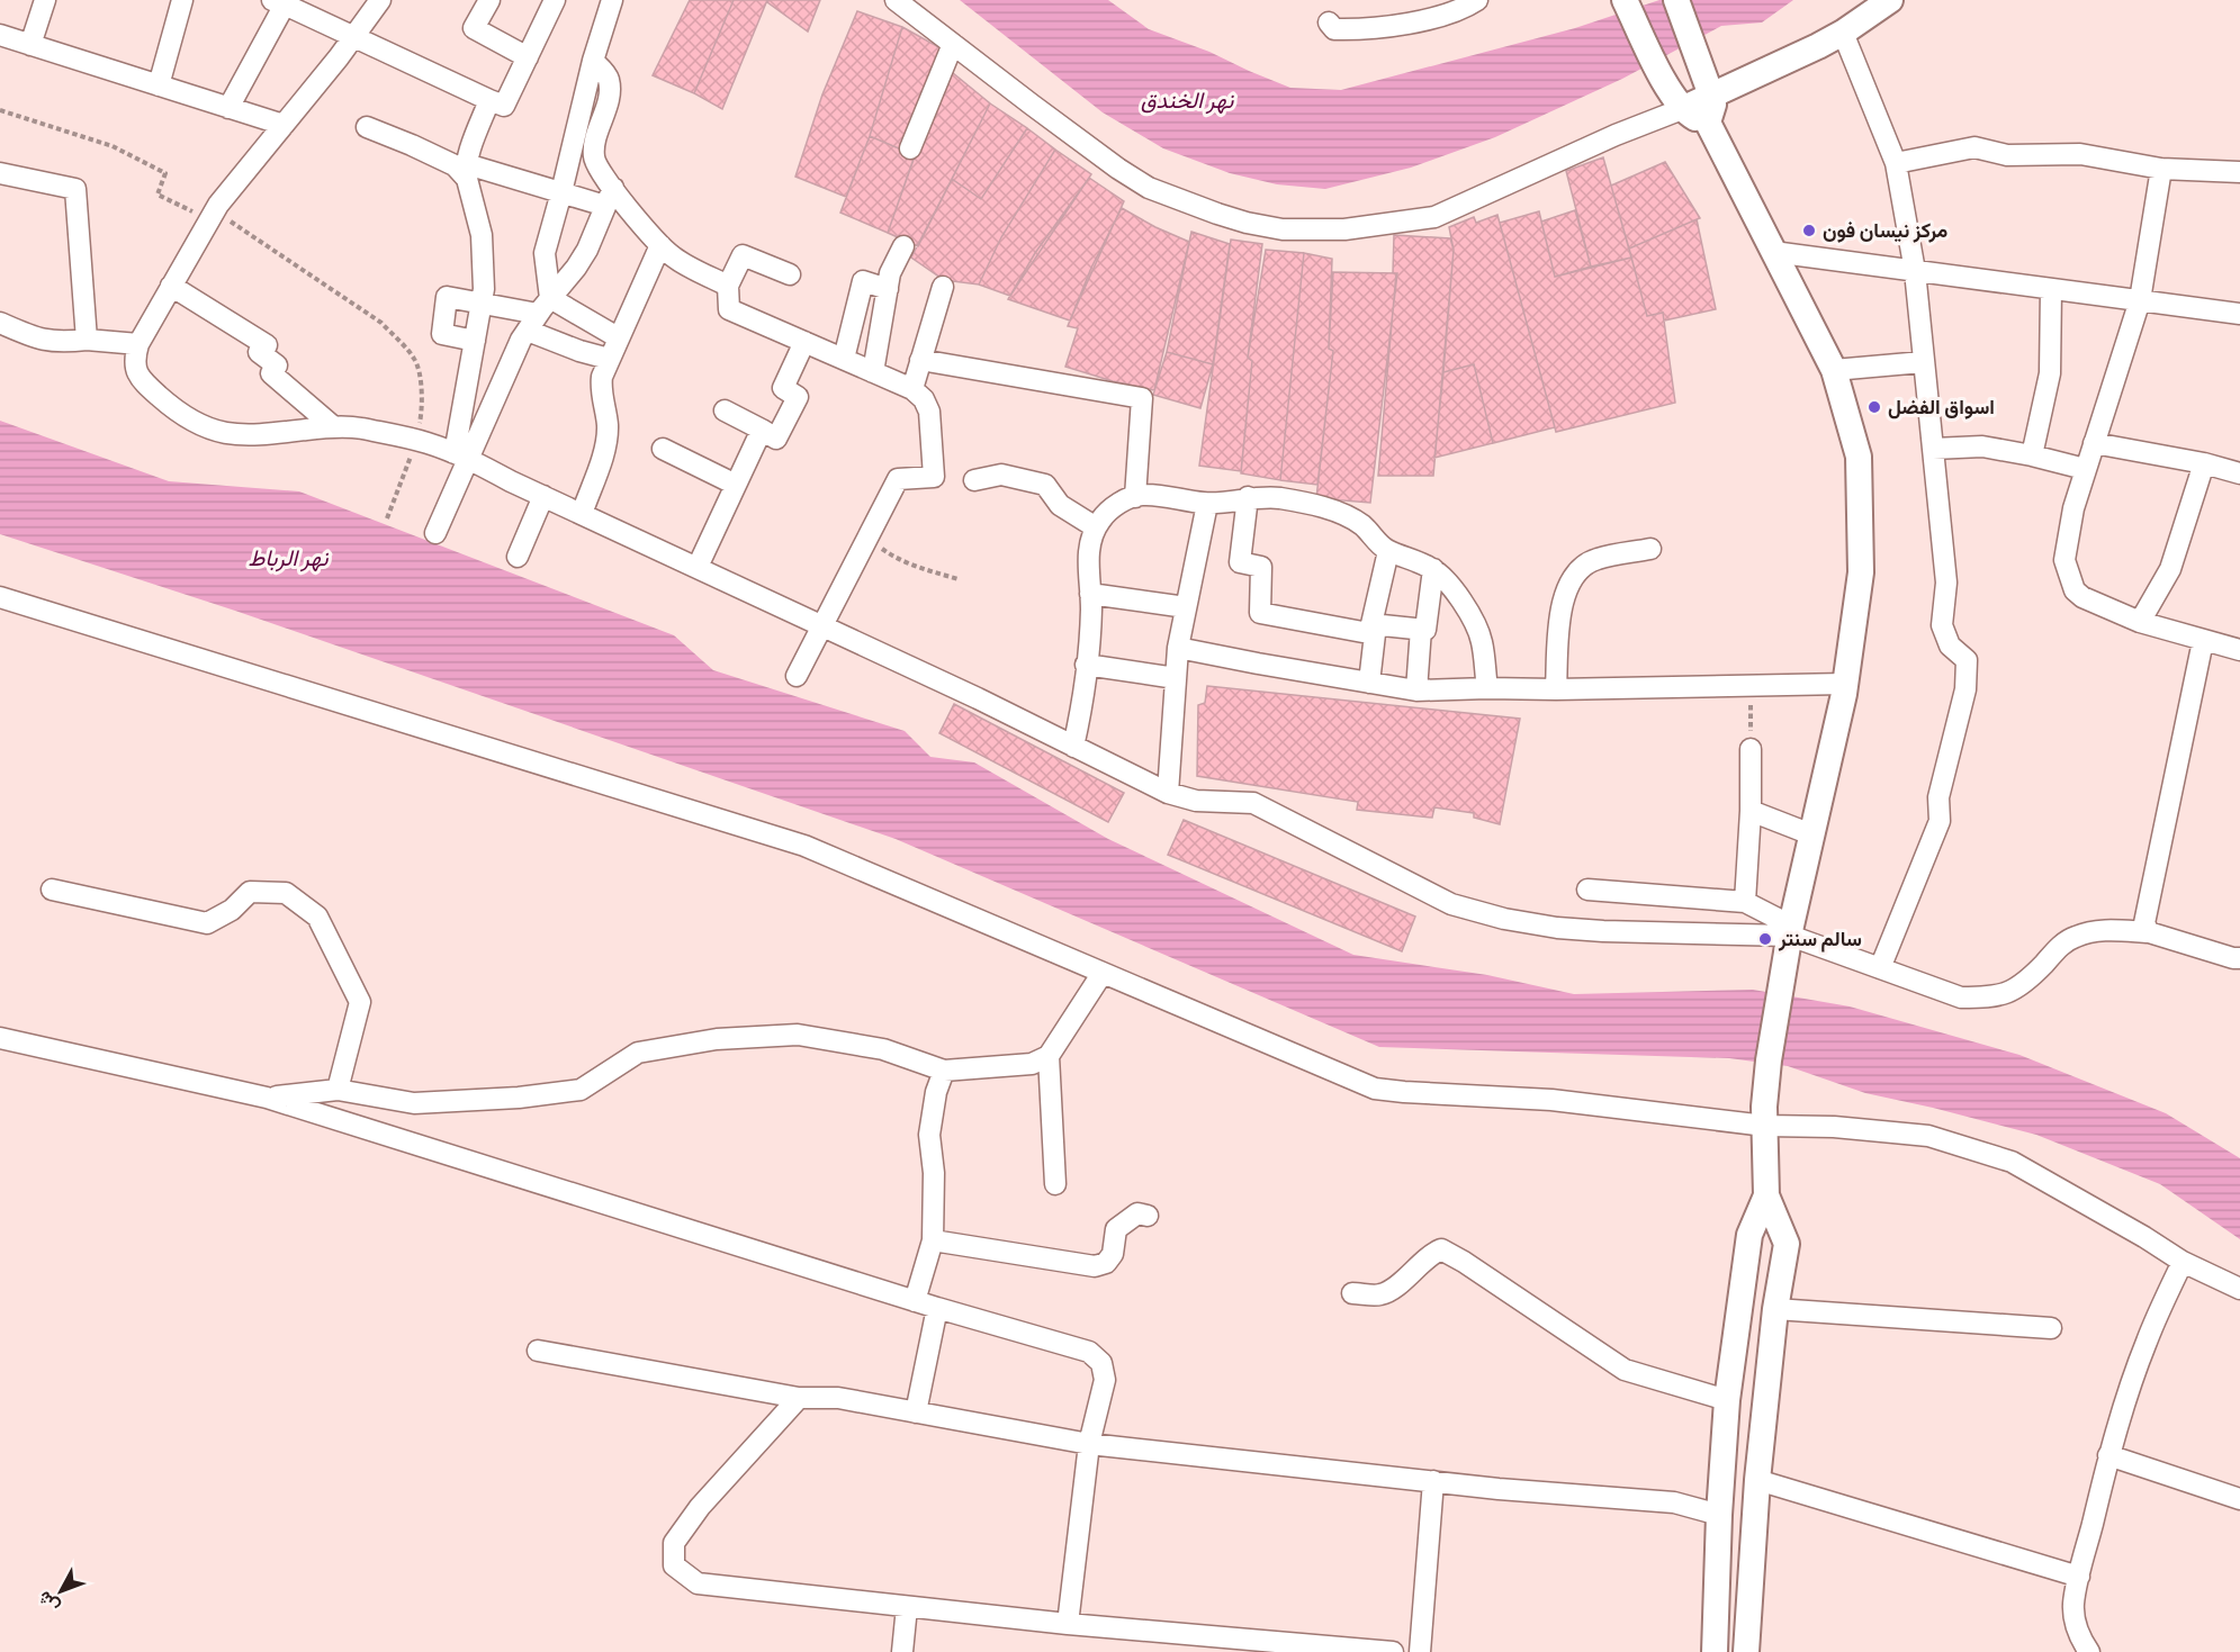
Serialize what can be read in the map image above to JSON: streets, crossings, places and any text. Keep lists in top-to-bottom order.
{
  "water": ["نهر الخندق", "نهر الرباط"],
  "places": ["مركز نيسان فون", "اسواق الفضل", "سالم سنتر"],
  "north": "bottom left"
}
